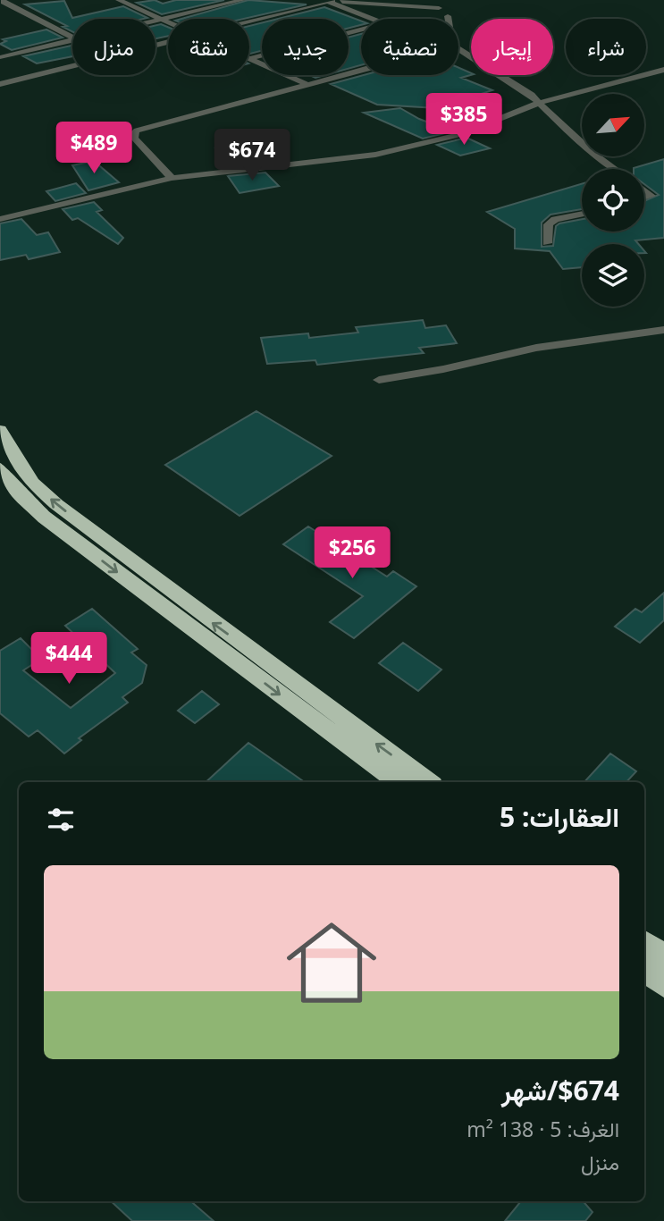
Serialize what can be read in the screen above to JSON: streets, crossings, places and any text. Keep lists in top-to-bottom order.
{
  "north": "top right",
  "page": {
    "chip": [
      "شراء",
      "إيجار",
      "تصفية",
      "جديد",
      "شقة",
      "منزل"
    ],
    "price": [
      "$385",
      "$489",
      "$674",
      "$256",
      "$444"
    ],
    "heading": "العقارات: 5",
    "list": [
      {
        "name": "$674/شهر",
        "note": "الغرف: 5 · 138 m² · منزل"
      }
    ]
  }
}
